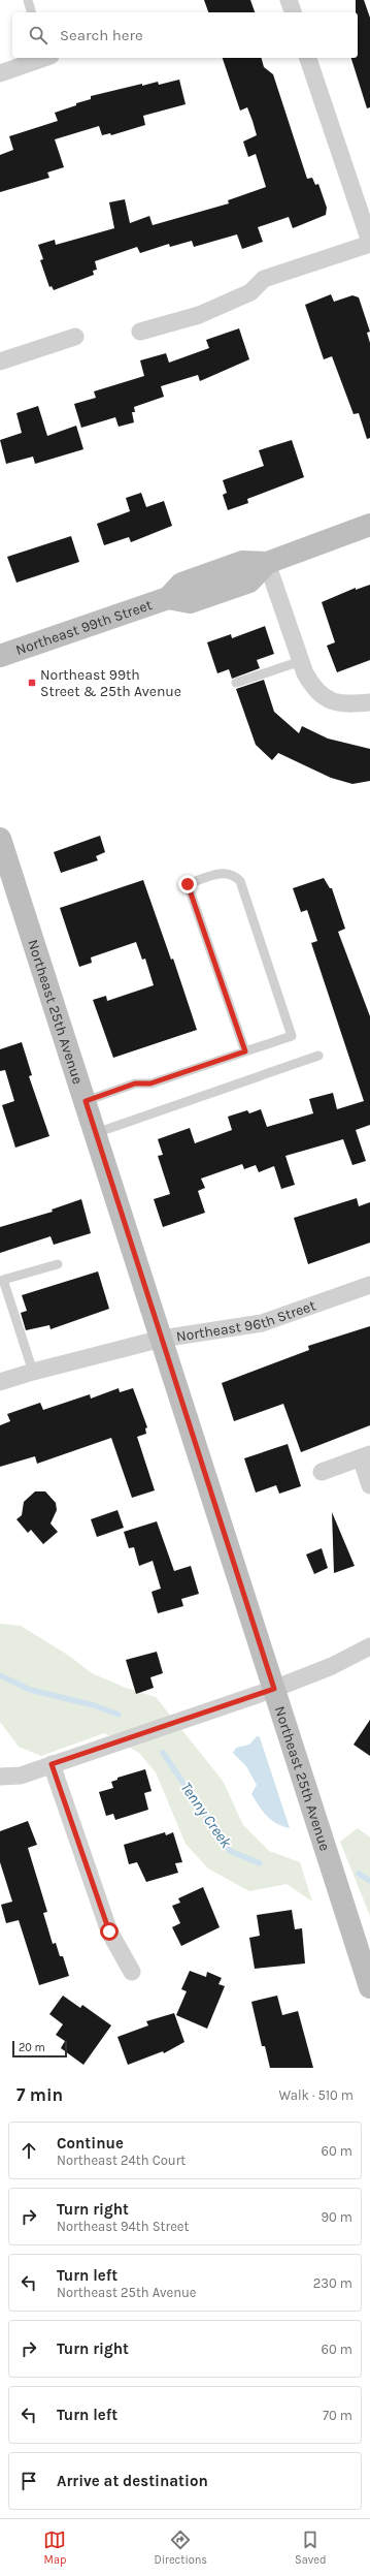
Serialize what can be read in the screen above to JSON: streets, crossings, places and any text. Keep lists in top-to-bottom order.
{
  "streets": {
    "street": ["Northeast 99th Street", "Northeast 25th Avenue", "Northeast 96th Street"]
  },
  "crossings": [
    ["Northeast 25th Avenue", "Northeast 96th Street"]
  ],
  "water": ["Tenny Creek"],
  "places": {
    "transit": ["Northeast 99th Street & 25th Avenue"]
  },
  "scale_bar": "20 m",
  "page": {
    "search": "Search here",
    "scale": "20 m",
    "heading": ["7 min", "Walk · 510 m"],
    "list": [
      ["Continue", "Northeast 24th Court", "60 m"],
      ["Turn right", "Northeast 94th Street", "90 m"],
      ["Turn left", "Northeast 25th Avenue", "230 m"],
      ["Turn right", "60 m"],
      ["Turn left", "70 m"],
      "Arrive at destination"
    ],
    "nav": ["Map", "Directions", "Saved"]
  }
}
